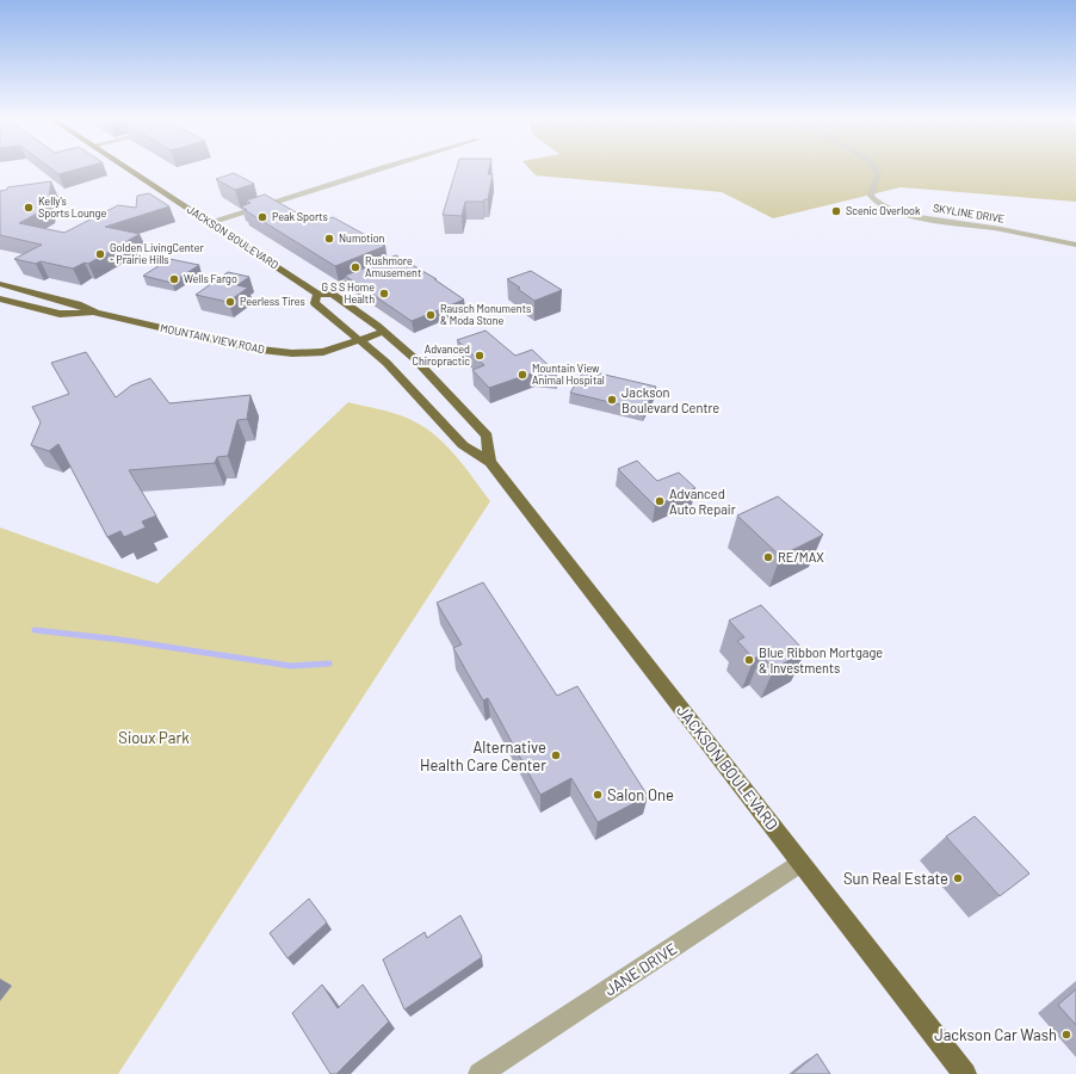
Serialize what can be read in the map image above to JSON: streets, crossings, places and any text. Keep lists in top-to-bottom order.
{
  "streets": {
    "main road": ["JACKSON BOULEVARD", "MOUNTAIN VIEW ROAD"],
    "street": ["SKYLINE DRIVE", "JANE DRIVE"]
  },
  "crossings": [
    ["JACKSON BOULEVARD", "MOUNTAIN VIEW ROAD"],
    ["JACKSON BOULEVARD", "JANE DRIVE"]
  ],
  "parks": ["Sioux Park"],
  "places": [
    "Kelly's Sports Lounge",
    "Scenic Overlook",
    "Peak Sports",
    "Numotion",
    "Golden LivingCenter - Prairie Hills",
    "Rushmore Amusement",
    "Wells Fargo",
    "G S S Home Health",
    "Peerless Tires",
    "Rausch Monuments & Moda Stone",
    "Advanced Chiropractic",
    "Mountain View Animal Hospital",
    "Jackson Boulevard Centre",
    "Advanced Auto Repair",
    "RE/MAX",
    "Blue Ribbon Mortgage & Investments",
    "Alternative Health Care Center",
    "Salon One",
    "Sun Real Estate",
    "Jackson Car Wash"
  ]
}
